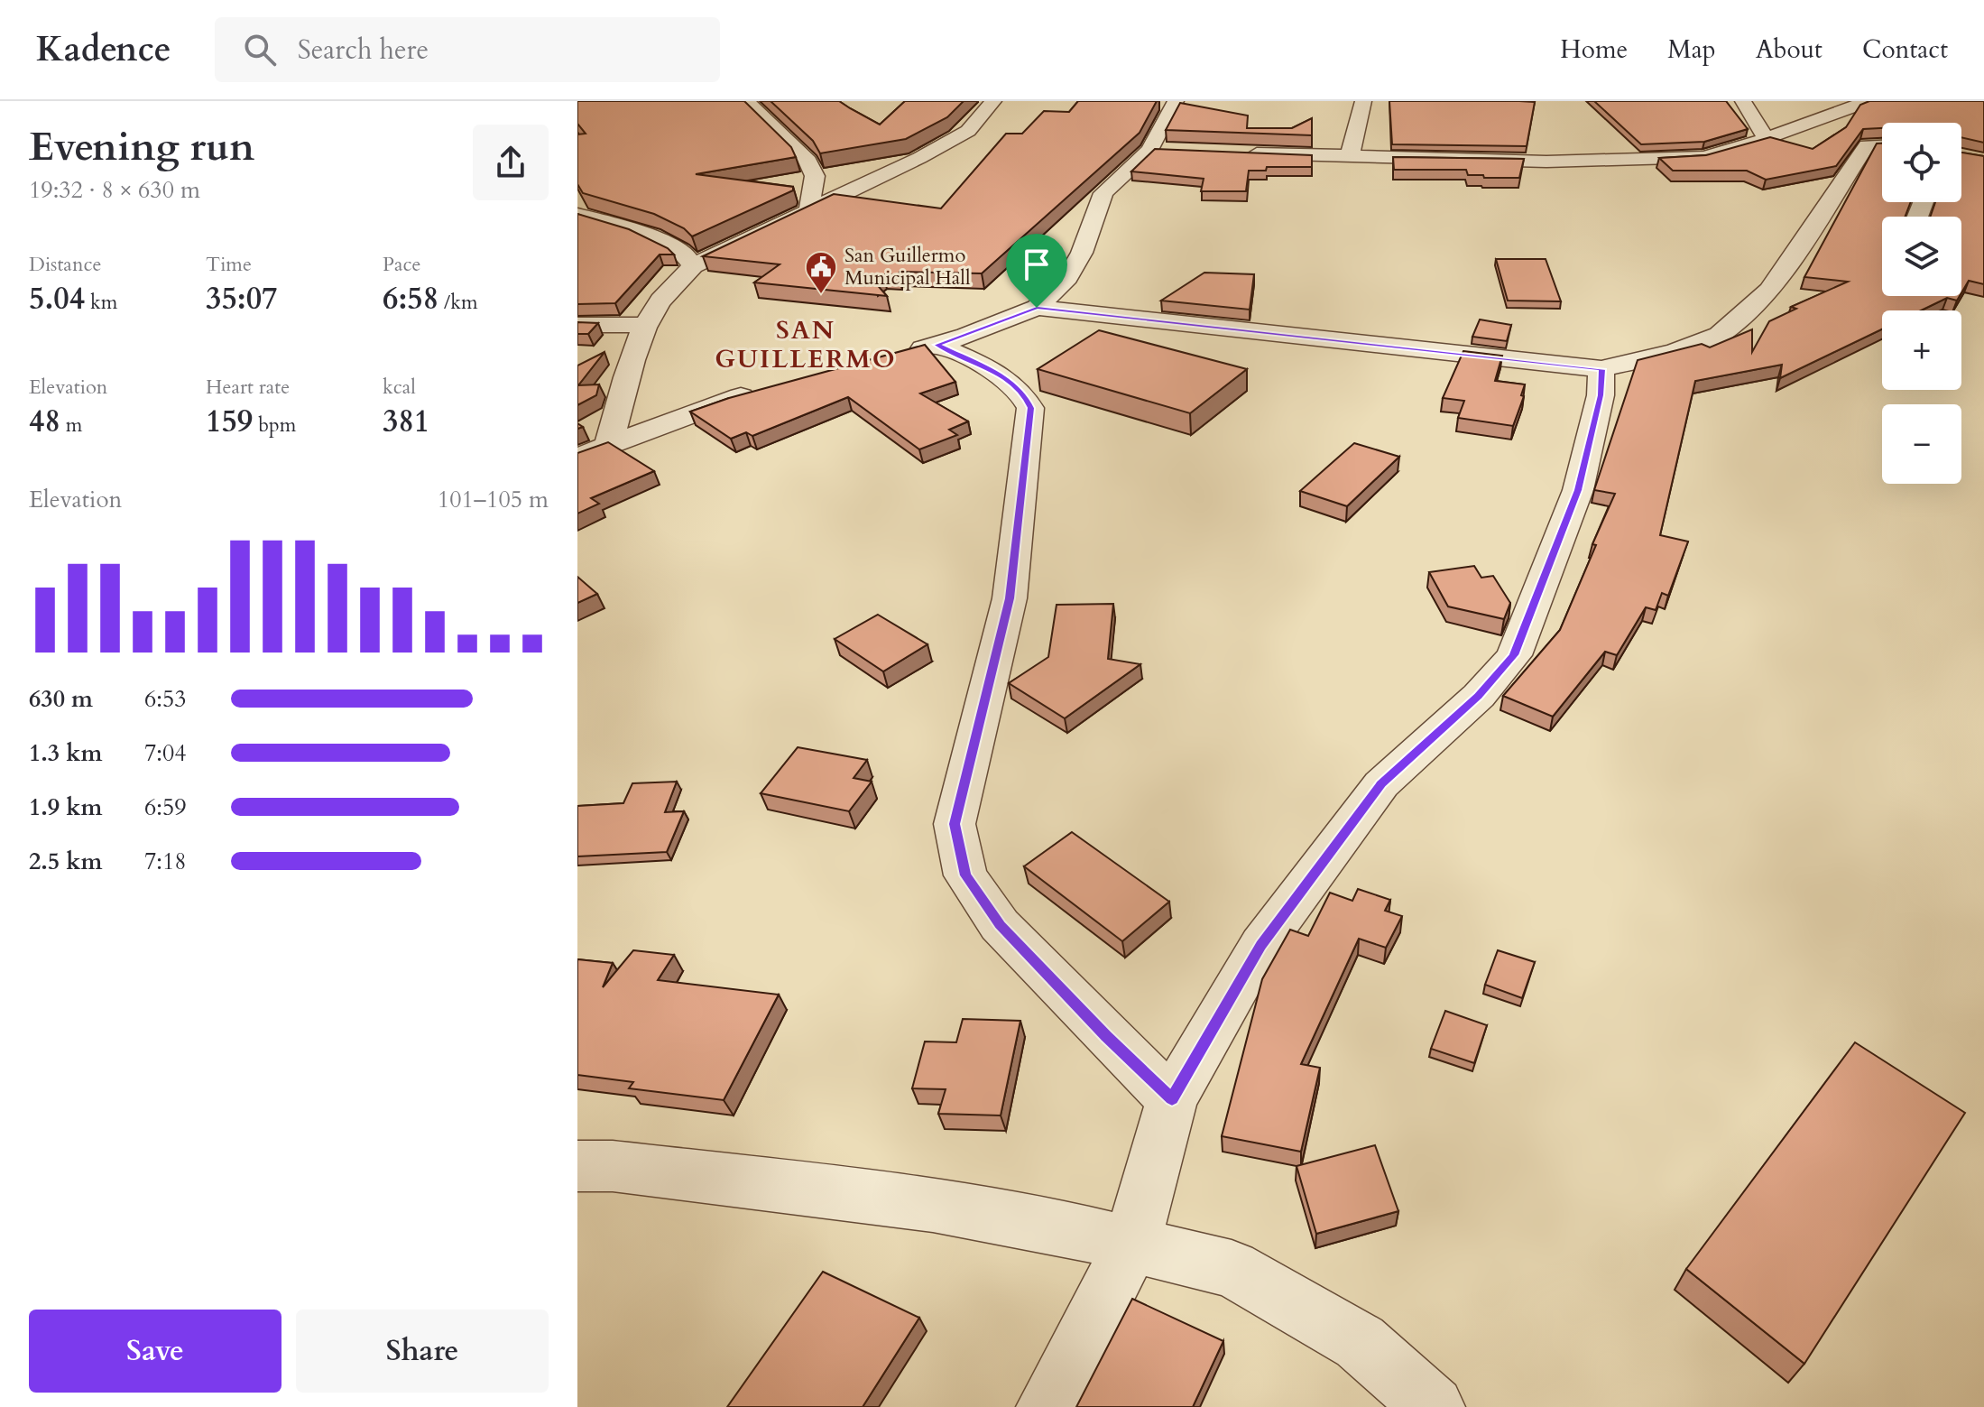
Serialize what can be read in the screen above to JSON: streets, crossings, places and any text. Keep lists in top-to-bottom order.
{
  "districts": ["SAN GUILLERMO"],
  "places": {
    "public building": ["San Guillermo Municipal Hall"]
  },
  "page": {
    "header": "Kadence",
    "search": "Search here",
    "nav": [
      "Home",
      "Map",
      "About",
      "Contact"
    ],
    "heading": ["Evening run", "19:32 · 8 × 630 m"],
    "map_buttons": ["+", "−"],
    "stats": [
      ["Distance", "5.04 km"],
      ["Time", "35:07"],
      ["Pace", "6:58 /km"],
      ["Elevation", "48 m"],
      ["Heart rate", "159 bpm"],
      ["kcal", "381"]
    ],
    "chart": ["Elevation", "101–105 m"],
    "list": [
      {
        "name": "630 m",
        "note": "6:53"
      },
      {
        "name": "1.3 km",
        "note": "7:04"
      },
      {
        "name": "1.9 km",
        "note": "6:59"
      },
      {
        "name": "2.5 km",
        "note": "7:18"
      }
    ],
    "buttons": ["Save", "Share"]
  }
}
